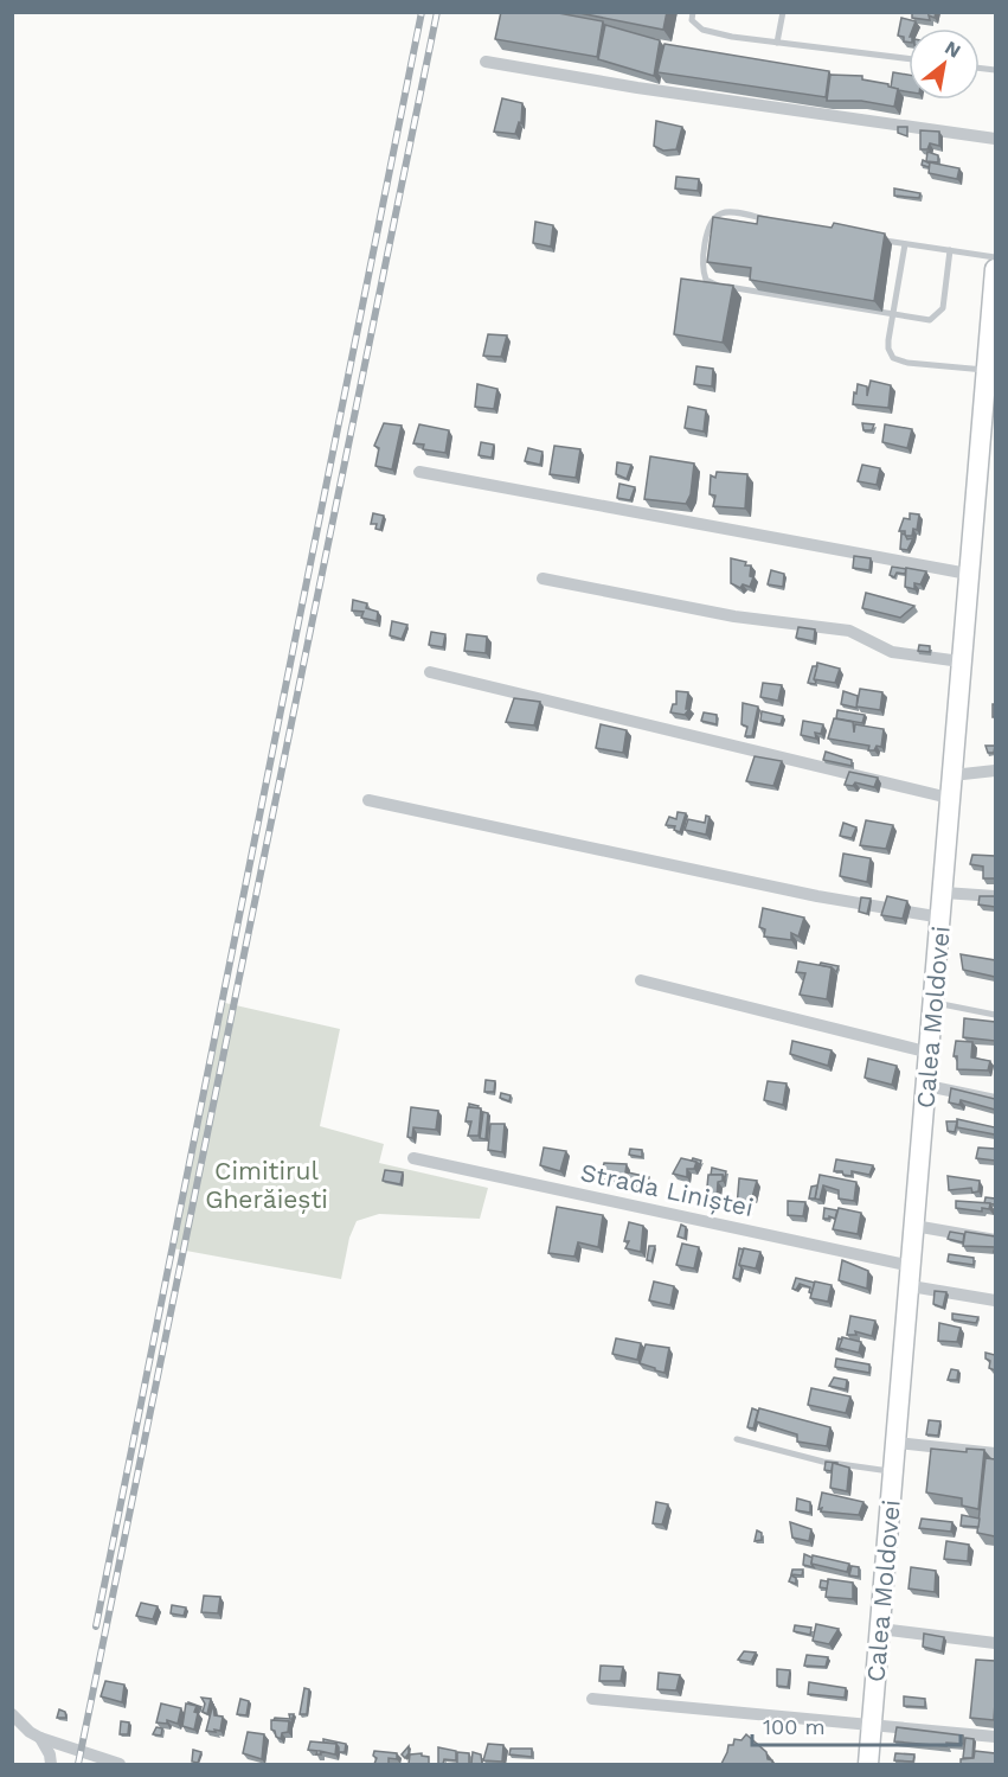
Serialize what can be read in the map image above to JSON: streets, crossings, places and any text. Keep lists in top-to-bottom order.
{
  "streets": {
    "main road": ["Calea Moldovei"],
    "street": ["Strada Liniștei"]
  },
  "crossings": [
    ["Calea Moldovei", "Strada Liniștei"]
  ],
  "parks": ["Cimitirul Gherăiești"],
  "scale_bar": "100 m",
  "north": "top right"
}
